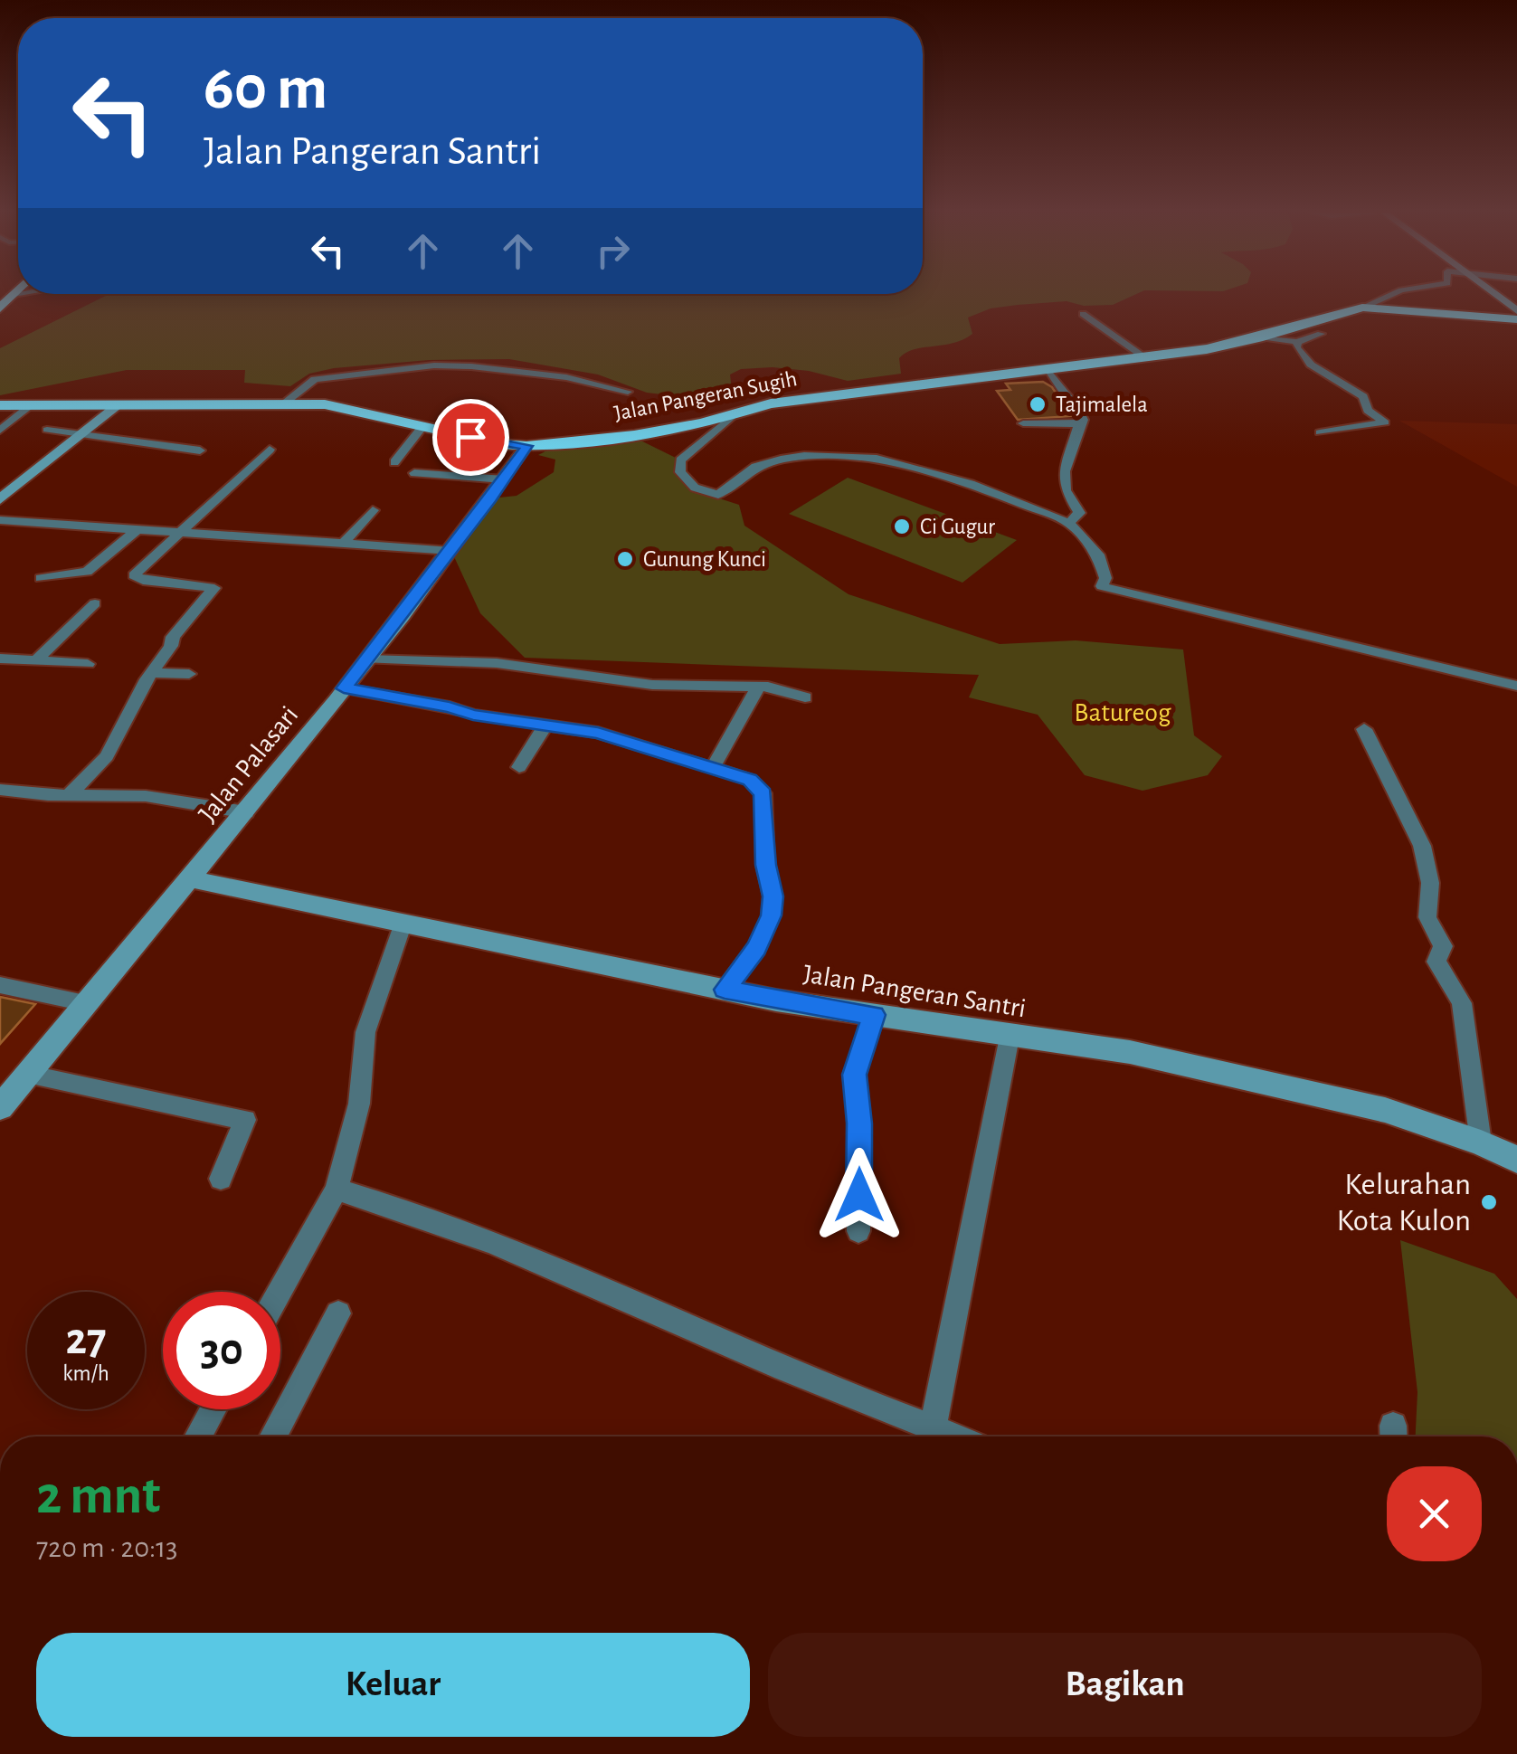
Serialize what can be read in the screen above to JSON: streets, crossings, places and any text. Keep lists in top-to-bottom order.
{
  "streets": {
    "highway": ["Jalan Pangeran Sugih"],
    "street": ["Jalan Palasari", "Jalan Pangeran Santri"]
  },
  "crossings": [
    ["Jalan Pangeran Sugih", "Jalan Palasari"],
    ["Jalan Palasari", "Jalan Pangeran Santri"]
  ],
  "parks": ["Batureog"],
  "places": [
    "Tajimalela",
    "Ci Gugur",
    "Gunung Kunci",
    "Kelurahan Kota Kulon"
  ],
  "page": {
    "turn": ["60 m", "Jalan Pangeran Santri"],
    "speed": "27 km/h",
    "limit": "30",
    "heading": ["2 mnt", "720 m · 20:13"],
    "buttons": ["Keluar", "Bagikan"]
  }
}
